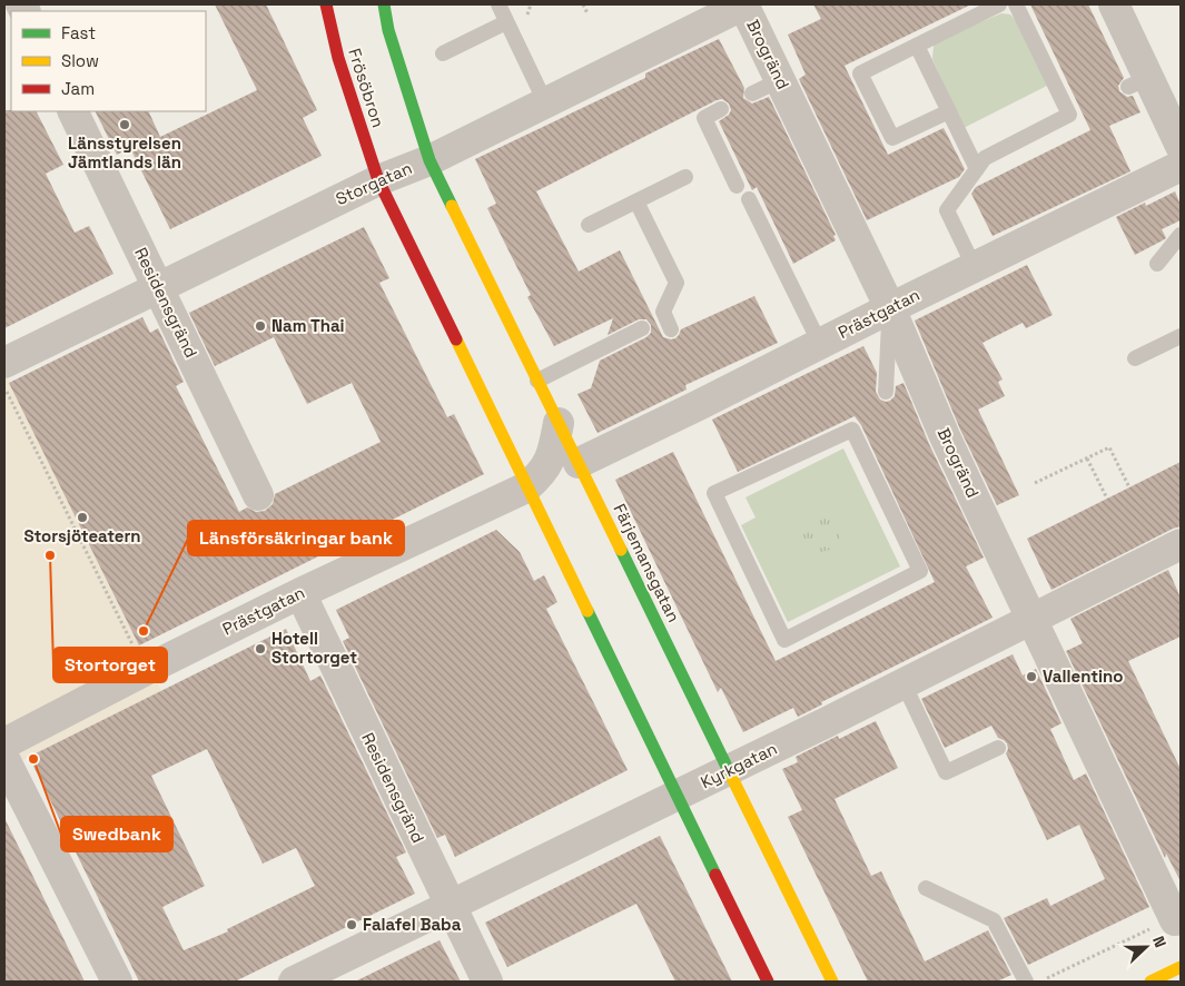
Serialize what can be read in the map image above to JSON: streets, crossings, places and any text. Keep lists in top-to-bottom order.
{
  "streets": {
    "main road": ["Frösöbron", "Färjemansgatan"],
    "street": [
      "Brogränd",
      "Storgatan",
      "Residensgränd",
      "Prästgatan",
      "Kyrkgatan"
    ]
  },
  "crossings": [
    ["Brogränd", "Storgatan"],
    ["Brogränd", "Prästgatan"],
    ["Brogränd", "Kyrkgatan"],
    ["Frösöbron", "Storgatan"],
    ["Storgatan", "Residensgränd"],
    ["Storgatan", "Färjemansgatan"],
    ["Residensgränd", "Prästgatan"],
    ["Residensgränd", "Kyrkgatan"],
    ["Prästgatan", "Färjemansgatan"],
    ["Färjemansgatan", "Kyrkgatan"]
  ],
  "places": [
    "Länsstyrelsen Jämtlands län",
    "Nam Thai",
    "Storsjöteatern",
    "Stortorget",
    "Länsförsäkringar bank",
    "Hotell Stortorget",
    "Vallentino",
    "Swedbank",
    "Falafel Baba"
  ],
  "legend": ["Fast", "Slow", "Jam"],
  "north": "right"
}
